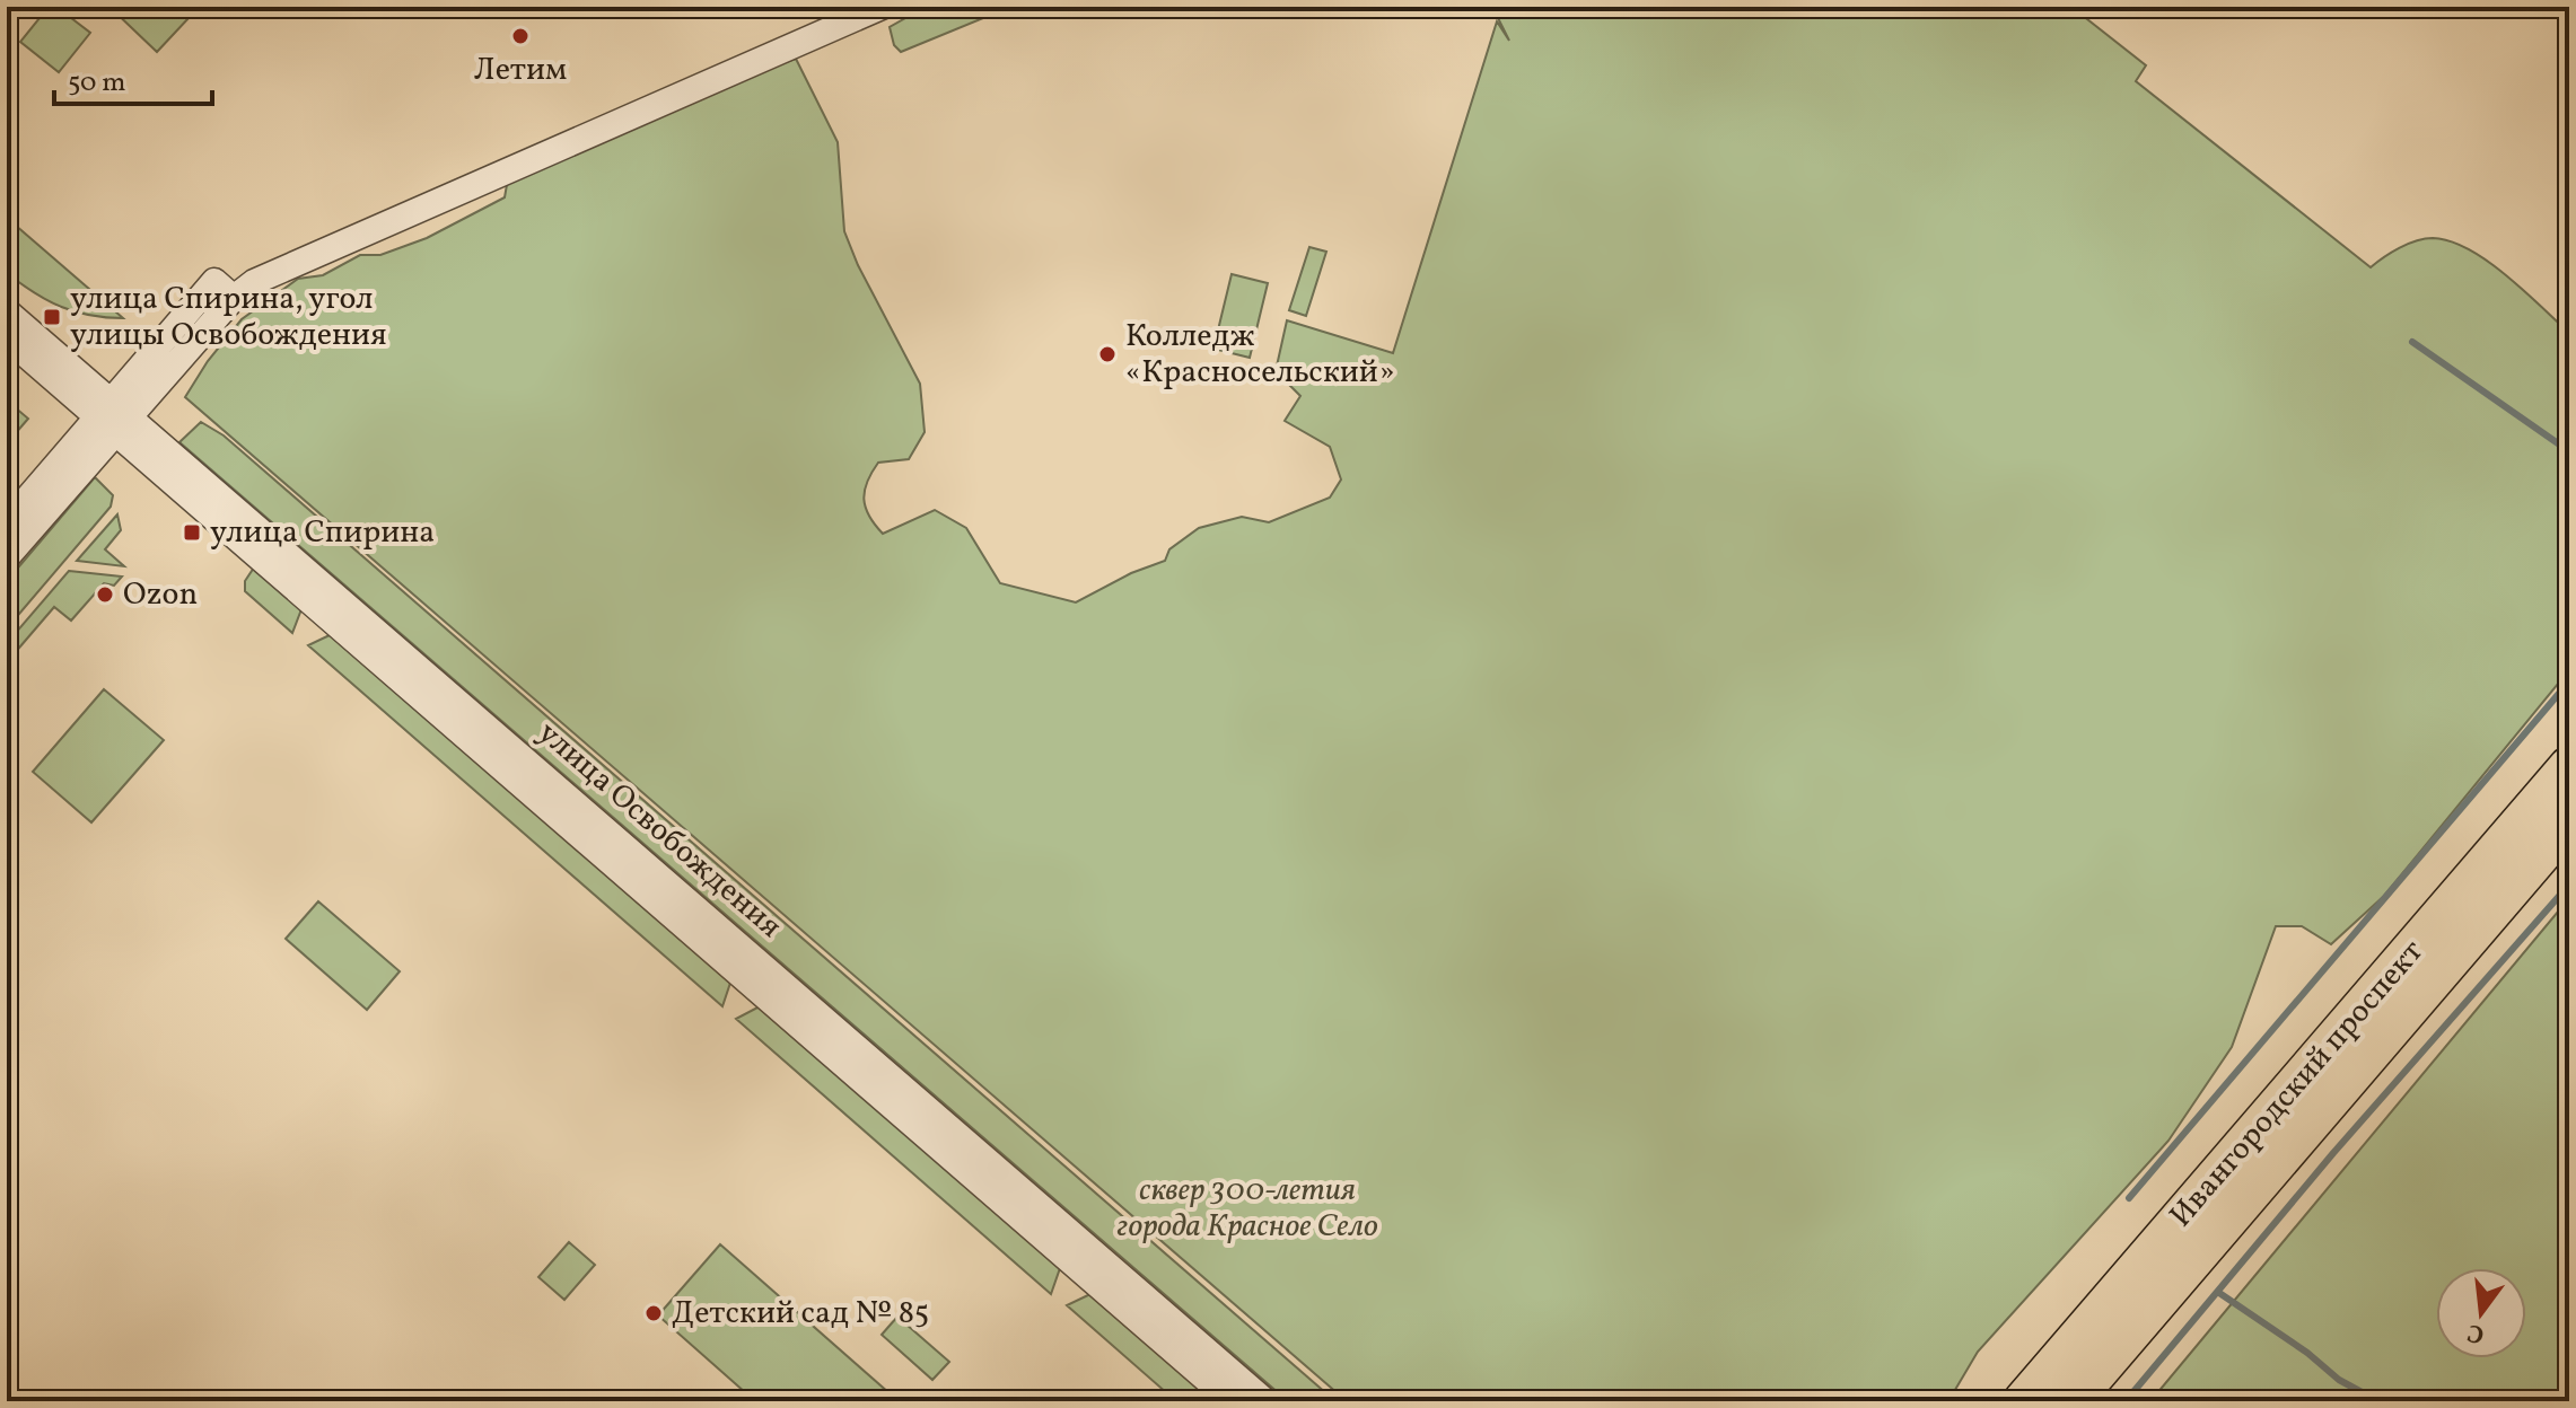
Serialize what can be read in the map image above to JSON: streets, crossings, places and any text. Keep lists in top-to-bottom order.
{
  "streets": {
    "highway": ["Ивангородский проспект"],
    "street": ["улица Освобождения"]
  },
  "parks": ["сквер 300-летия города Красное Село"],
  "places": {
    "other": [
      "Летим",
      "Колледж «Красносельский»",
      "Ozon",
      "Детский сад № 85"
    ],
    "transit": ["улица Спирина, угол улицы Освобождения", "улица Спирина"]
  },
  "scale_bar": "50 m",
  "north": "bottom"
}
